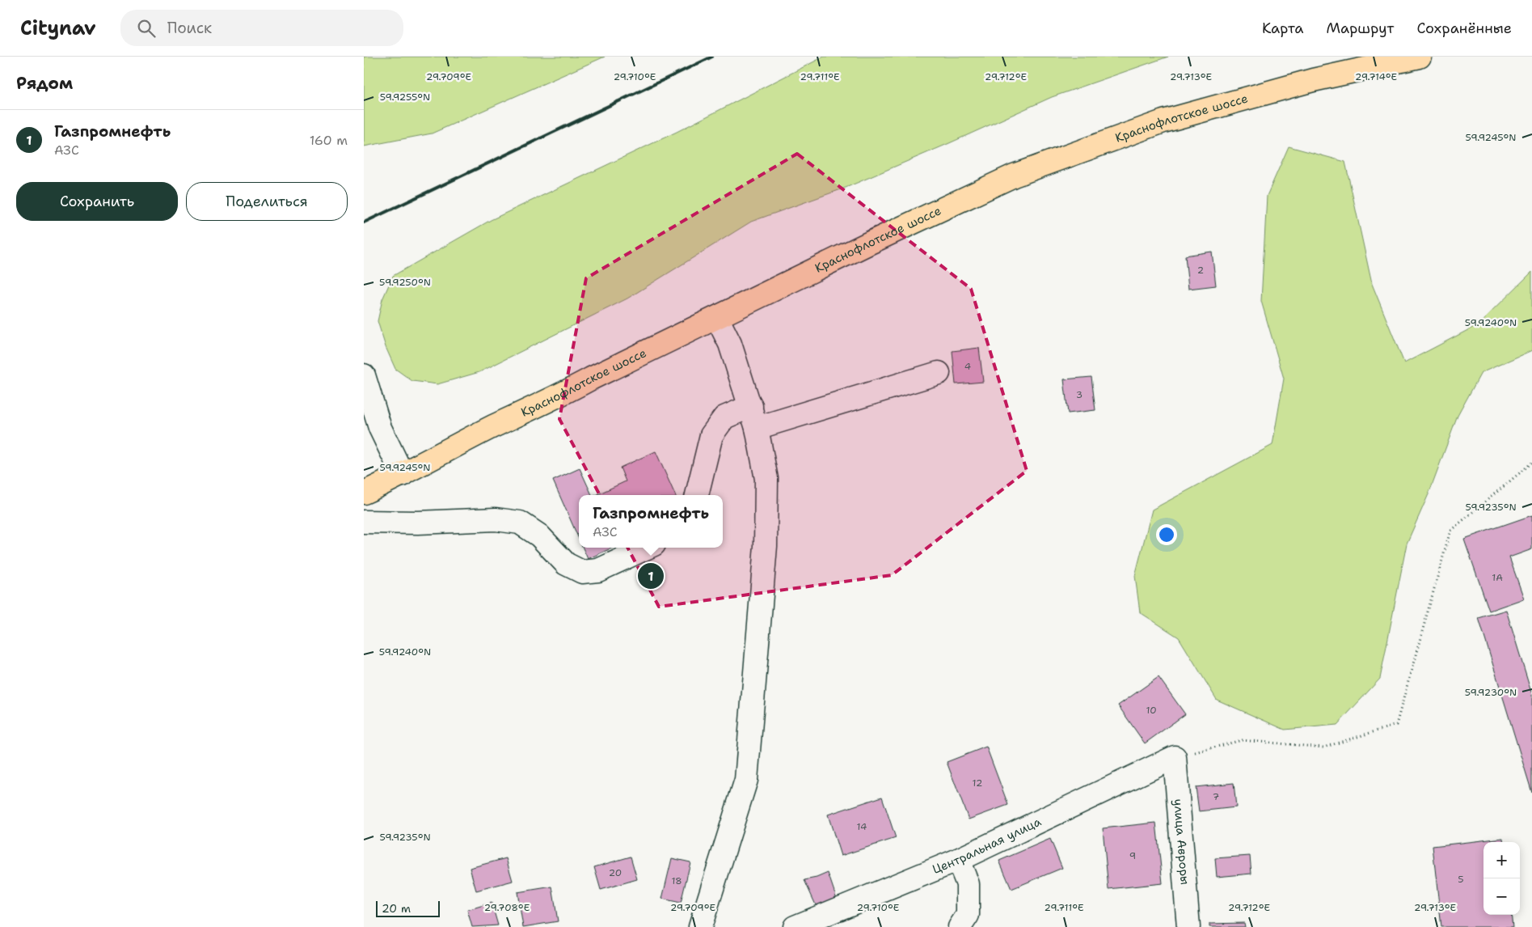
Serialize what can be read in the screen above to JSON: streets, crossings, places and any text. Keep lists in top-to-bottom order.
{
  "streets": {
    "main road": ["Краснофлотское шоссе"],
    "street": ["улица Авроры", "Центральная улица"]
  },
  "crossings": [
    ["улица Авроры", "Центральная улица"]
  ],
  "house_numbers": [
    "2",
    "4",
    "3",
    "1А",
    "10",
    "12",
    "7",
    "14",
    "9",
    "20",
    "5",
    "18"
  ],
  "scale_bar": "20 m",
  "page": {
    "header": "Citynav",
    "search": "Поиск",
    "nav": ["Карта", "Маршрут", "Сохранённые"],
    "heading": "Рядом",
    "list": [
      {
        "mark": "1",
        "name": "Газпромнефть",
        "note": "АЗС",
        "value": "160 m"
      }
    ],
    "buttons": ["Сохранить", "Поделиться"],
    "popup": ["Газпромнефть", "АЗС"],
    "pins": "1",
    "map_buttons": ["+", "−"],
    "scale": "20 m"
  },
  "coordinates": [
    "29.709°E",
    "29.710°E",
    "29.711°E",
    "29.712°E",
    "29.713°E",
    "29.714°E",
    "59.9255°N",
    "59.9245°N",
    "59.9250°N",
    "59.9240°N",
    "59.9235°N",
    "59.9230°N",
    "29.708°E"
  ]
}
